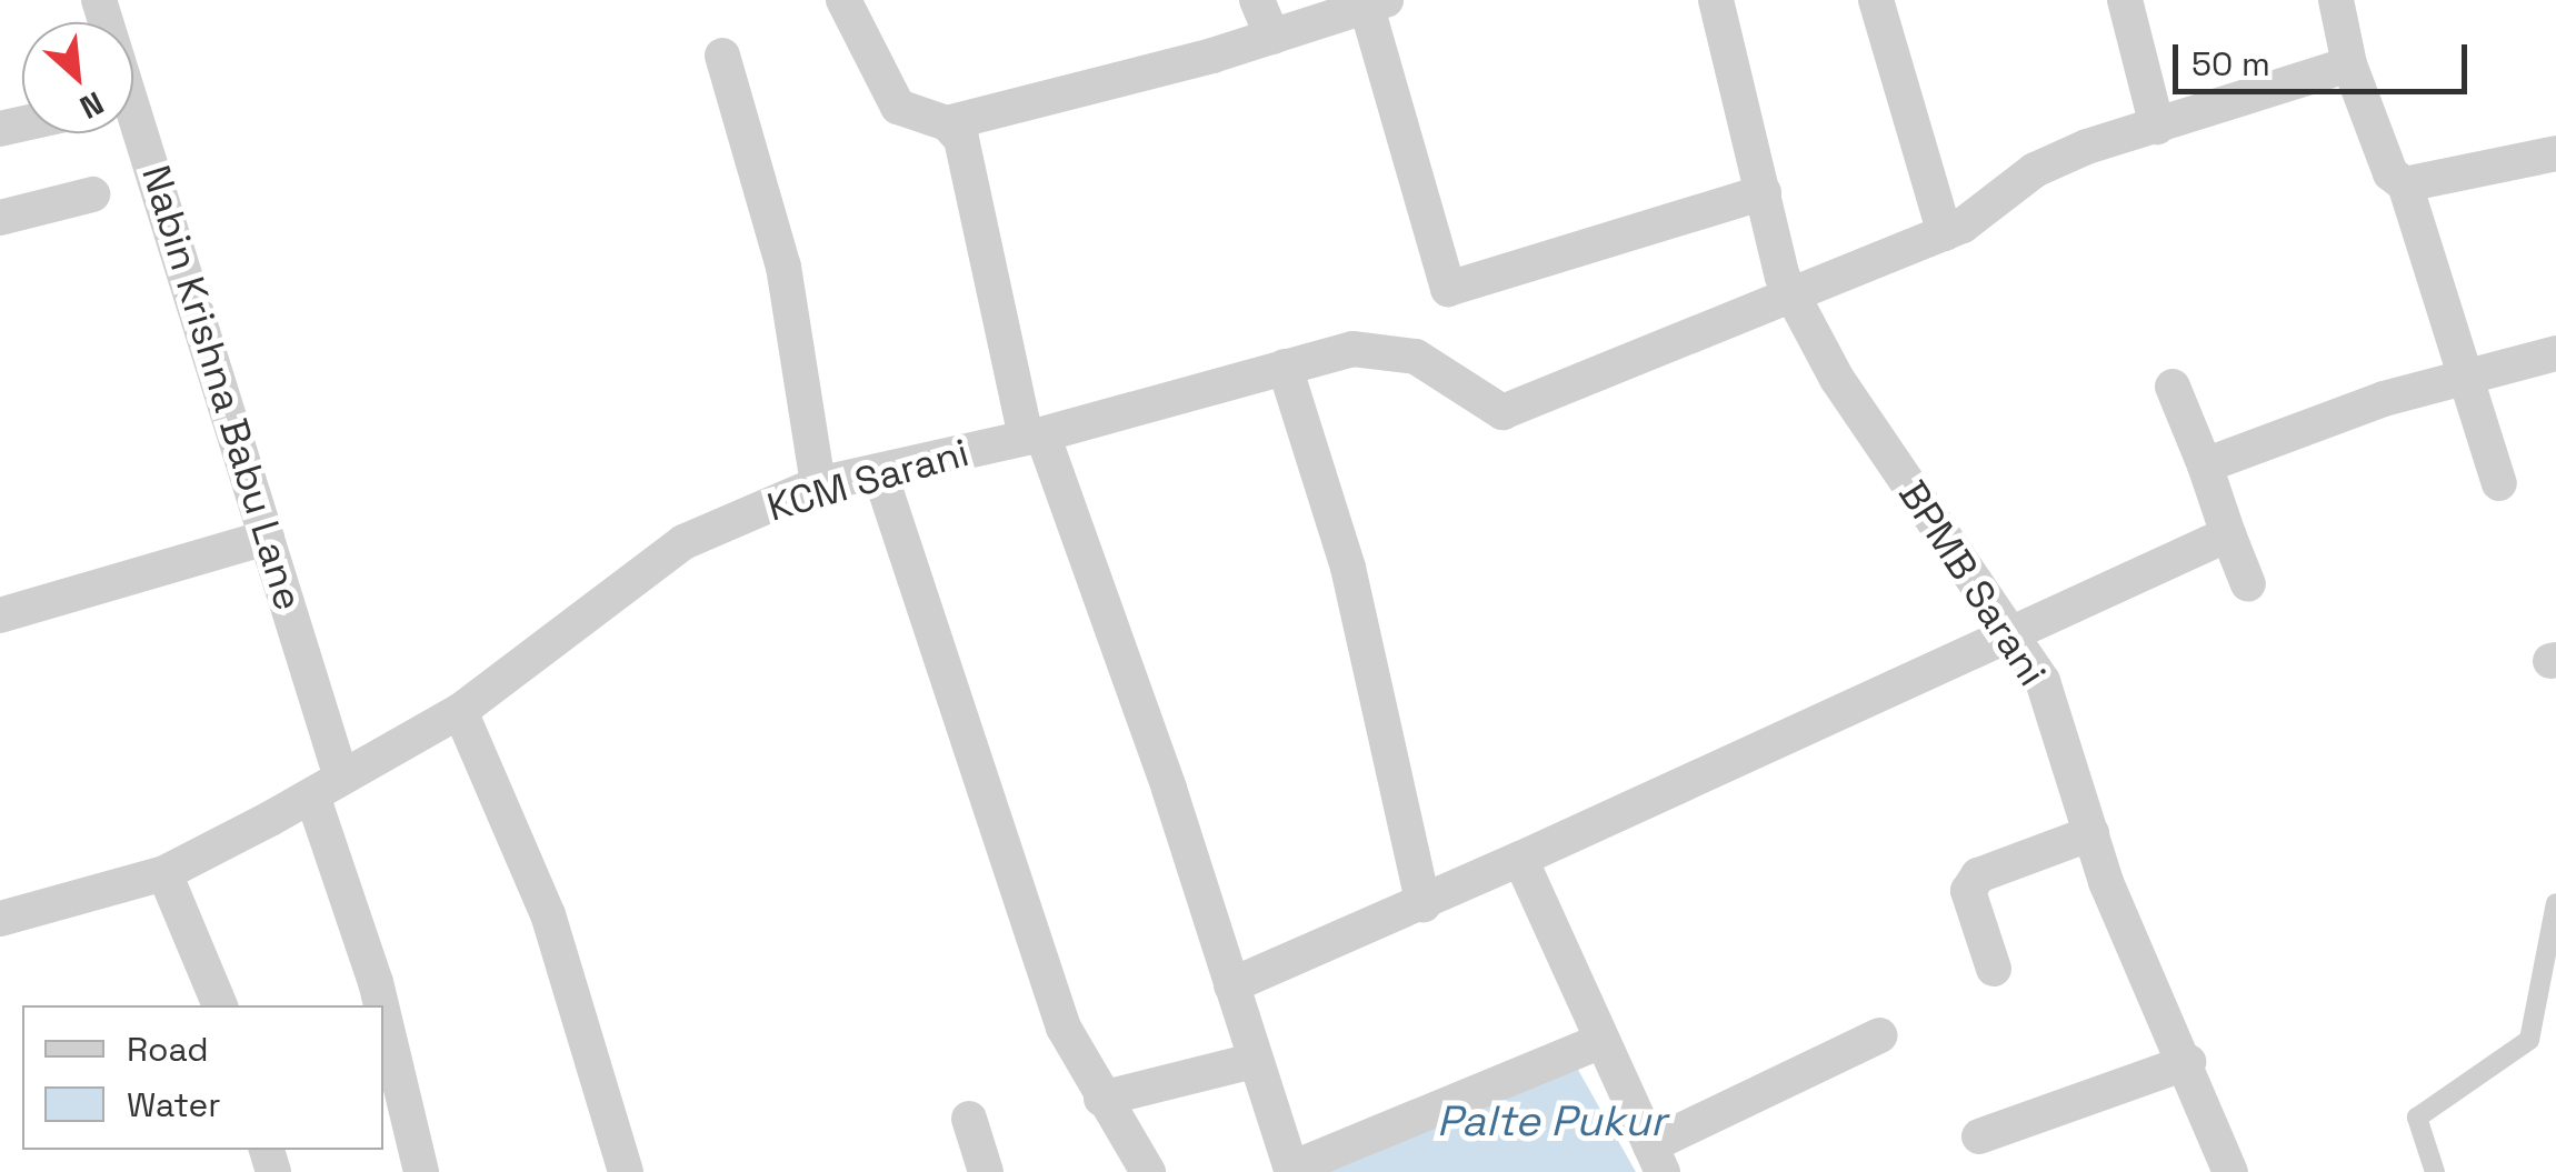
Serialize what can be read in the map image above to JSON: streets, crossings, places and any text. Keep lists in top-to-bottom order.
{
  "streets": {
    "street": ["Nabin Krishna Babu Lane", "KCM Sarani", "BPMB Sarani"]
  },
  "crossings": [
    ["Nabin Krishna Babu Lane", "KCM Sarani"],
    ["KCM Sarani", "BPMB Sarani"]
  ],
  "water": ["Palte Pukur"],
  "legend": ["Road", "Water"],
  "scale_bar": "50 m",
  "north": "bottom right"
}
